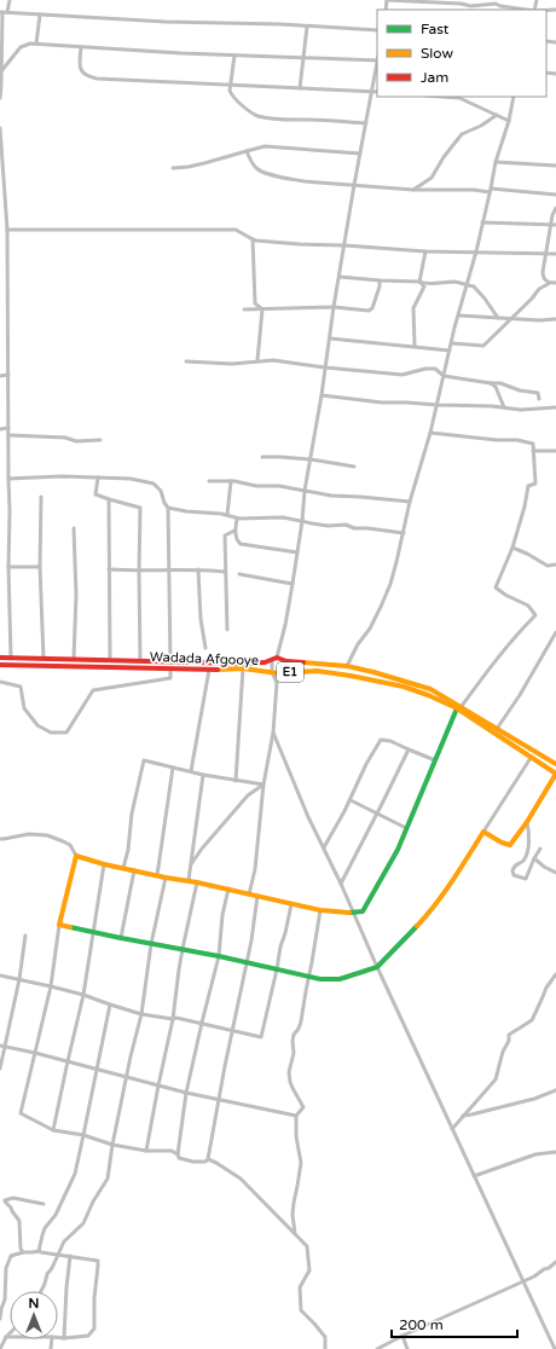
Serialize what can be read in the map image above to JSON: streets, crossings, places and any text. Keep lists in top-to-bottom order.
{
  "streets": {
    "main road": ["Wadada Afgooye", "E1"]
  },
  "legend": ["Fast", "Slow", "Jam"],
  "scale_bar": "200 m",
  "north": "top"
}
